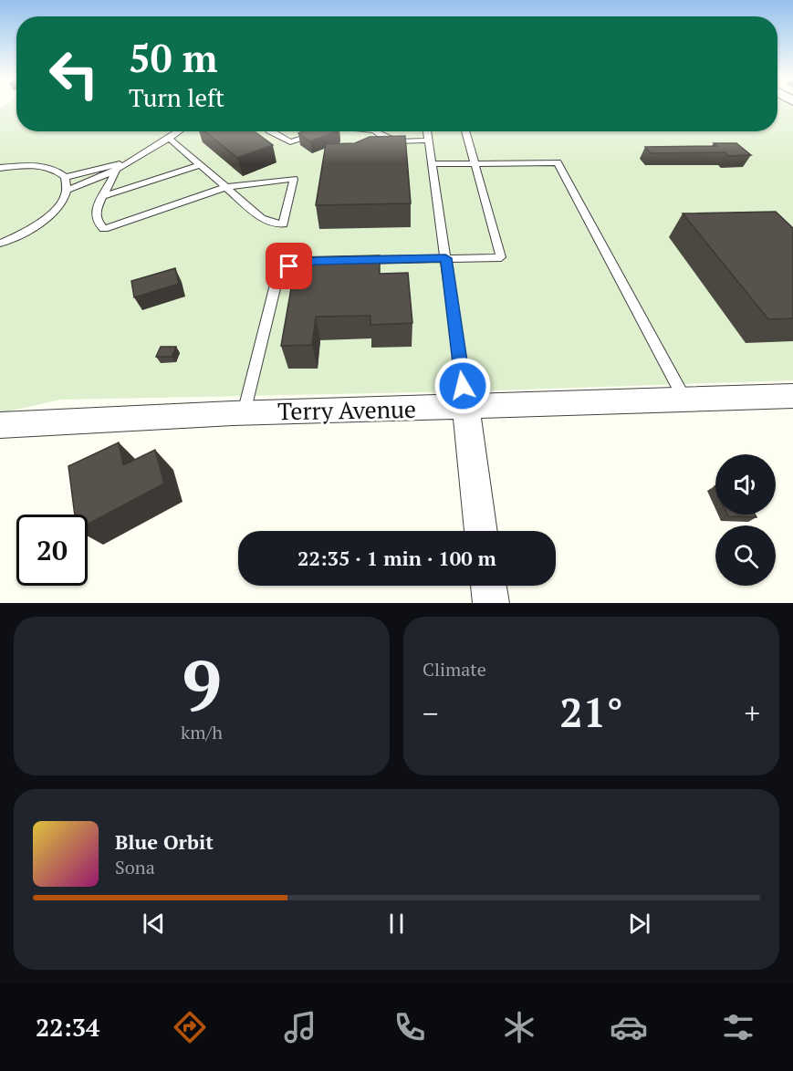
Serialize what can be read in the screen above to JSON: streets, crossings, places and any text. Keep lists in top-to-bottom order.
{
  "streets": {
    "street": ["Terry Avenue"]
  },
  "page": {
    "turn": ["50 m", "Turn left"],
    "limit": "20",
    "trip": "22:35 · 1 min · 100 m",
    "tile": [
      ["9", "km/h"],
      "Climate"
    ],
    "heat": ["−", "21°", "+"],
    "song": ["Blue Orbit", "Sona"],
    "tabs": "22:34"
  }
}
